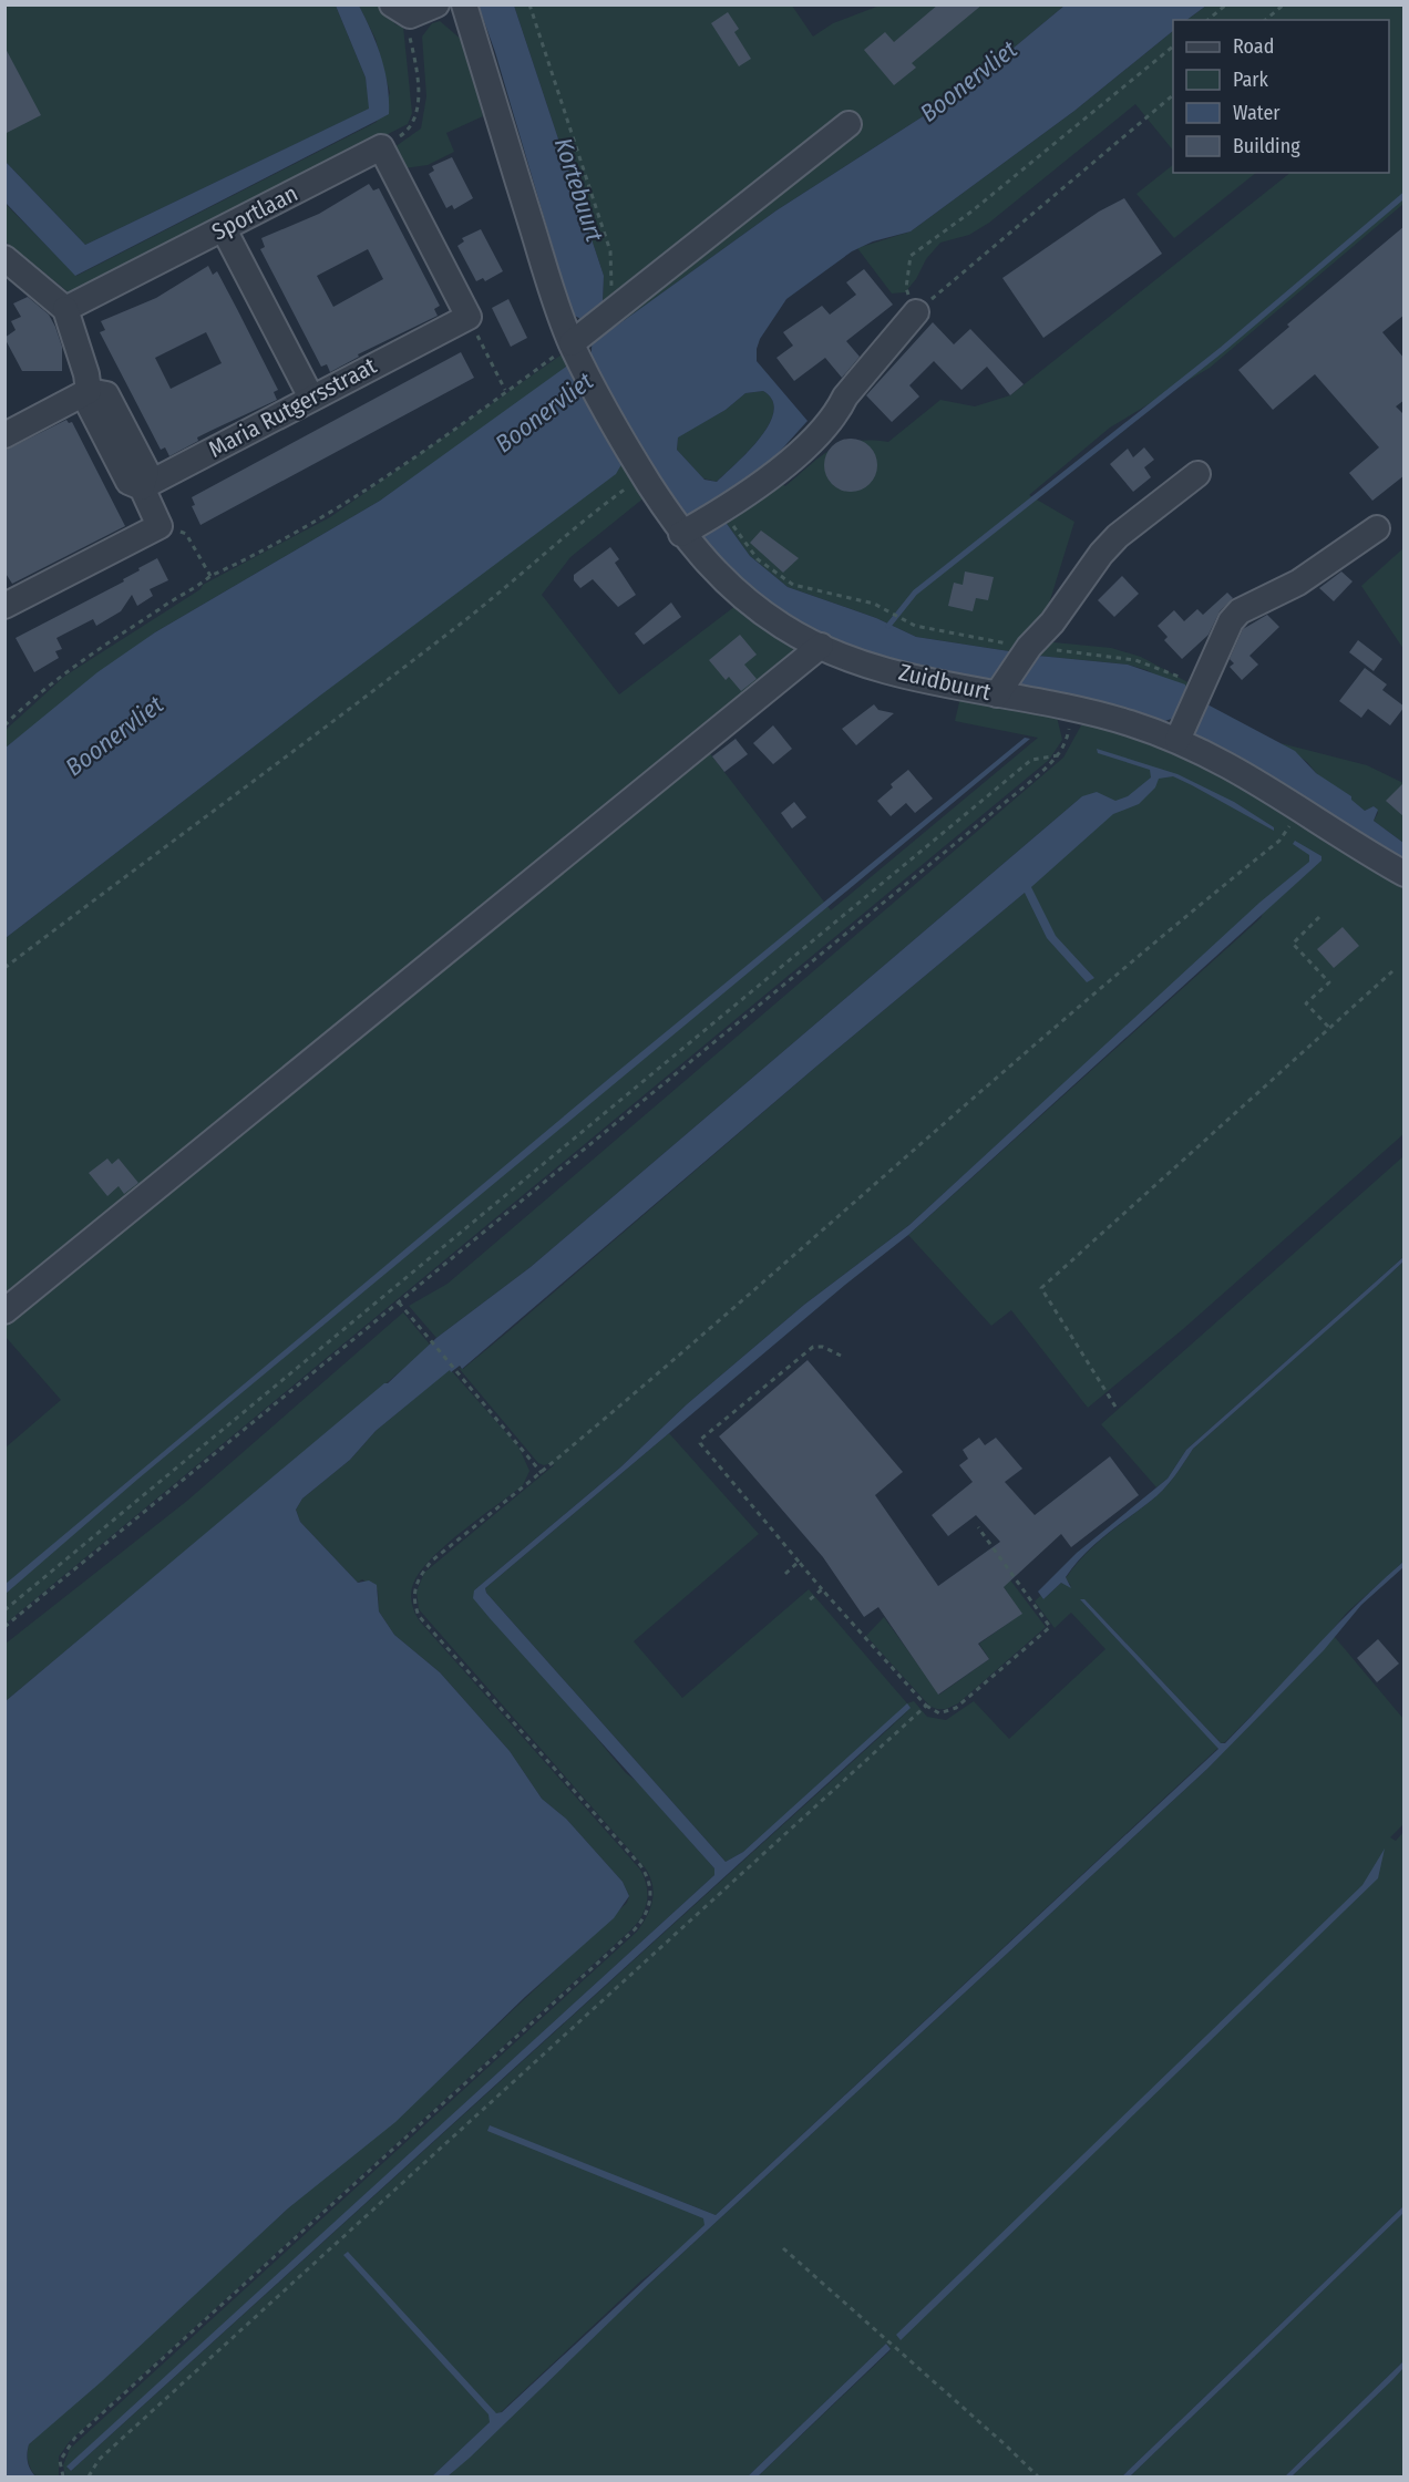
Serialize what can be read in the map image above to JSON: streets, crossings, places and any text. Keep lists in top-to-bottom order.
{
  "streets": {
    "street": ["Sportlaan", "Maria Rutgersstraat", "Zuidbuurt"]
  },
  "crossings": [
    ["Sportlaan", "Maria Rutgersstraat"]
  ],
  "water": ["Boonervliet", "Kortebuurt"],
  "legend": [
    "Road",
    "Park",
    "Water",
    "Building"
  ]
}
